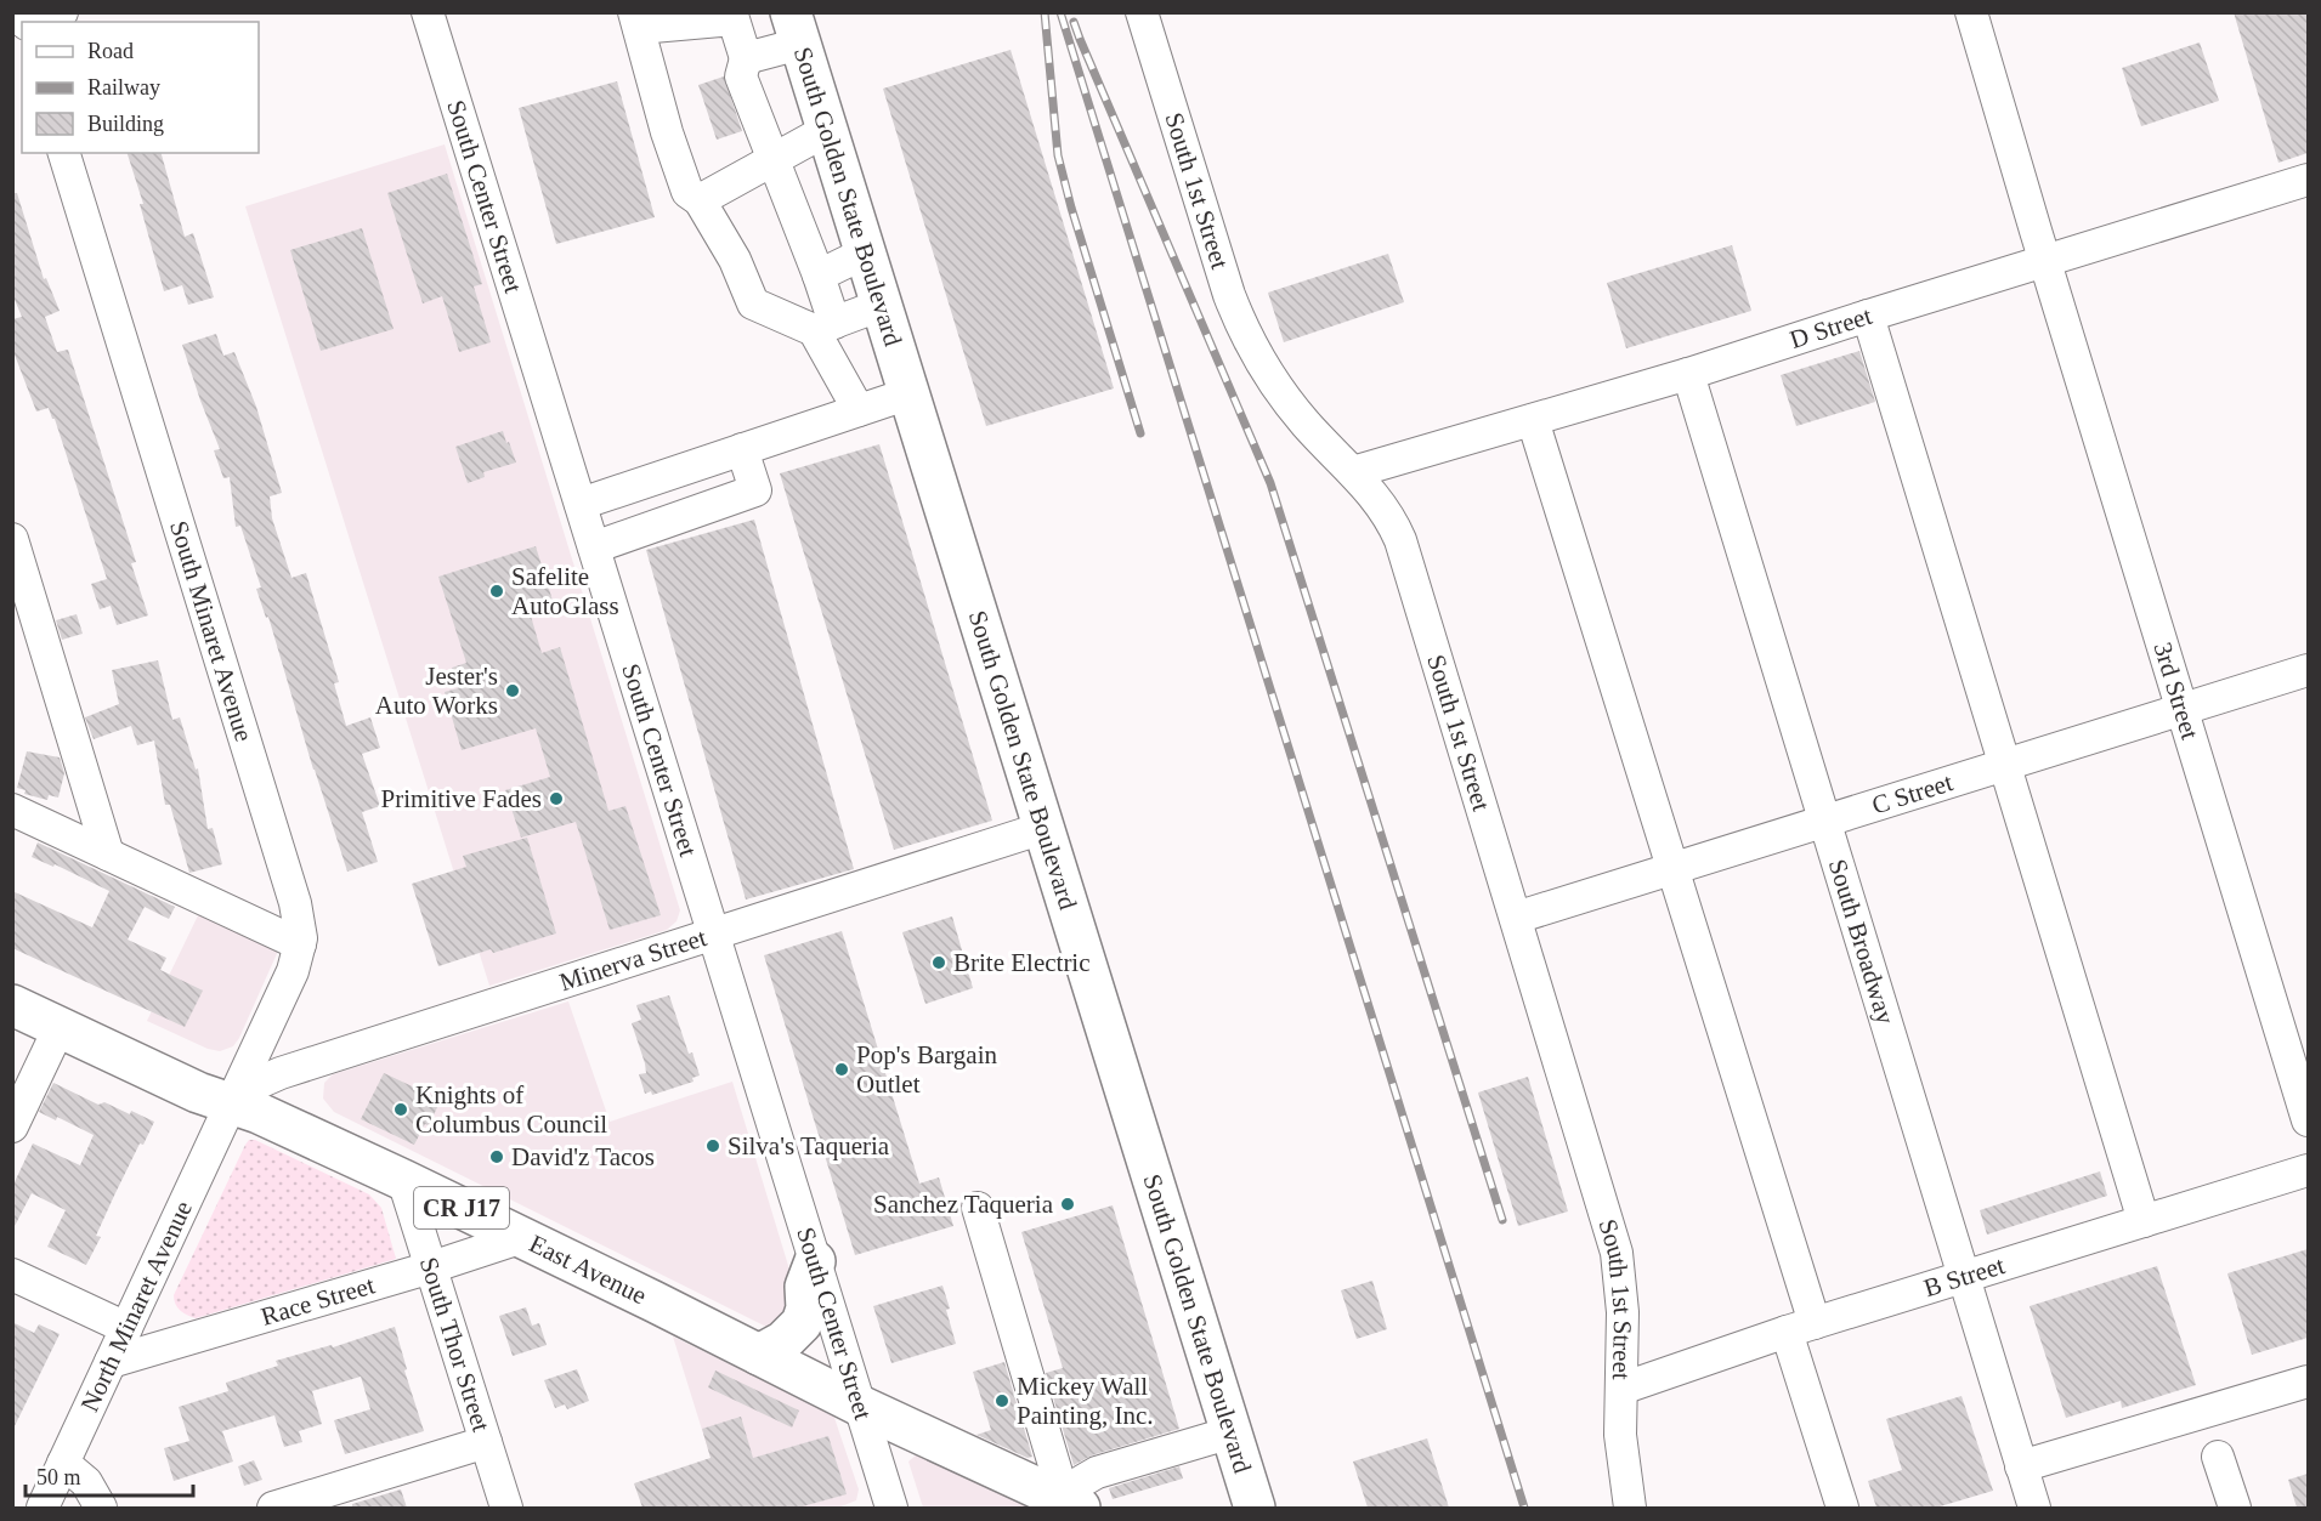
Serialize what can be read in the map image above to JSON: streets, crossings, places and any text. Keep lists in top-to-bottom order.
{
  "streets": {
    "main road": ["South Golden State Boulevard", "CR J17", "East Avenue"],
    "street": [
      "South 1st Street",
      "South Center Street",
      "D Street",
      "South Minaret Avenue",
      "3rd Street",
      "C Street",
      "South Broadway",
      "Minerva Street",
      "B Street",
      "Race Street",
      "North Minaret Avenue",
      "South Thor Street"
    ]
  },
  "crossings": [
    ["South 1st Street", "D Street"],
    ["South 1st Street", "C Street"],
    ["South 1st Street", "B Street"],
    ["South Center Street", "Minerva Street"],
    ["South Center Street", "East Avenue"],
    ["South Golden State Boulevard", "Minerva Street"],
    ["D Street", "3rd Street"],
    ["D Street", "South Broadway"],
    ["South Minaret Avenue", "Minerva Street"],
    ["South Minaret Avenue", "East Avenue"],
    ["South Minaret Avenue", "North Minaret Avenue"],
    ["3rd Street", "C Street"],
    ["C Street", "South Broadway"],
    ["South Broadway", "B Street"],
    ["Minerva Street", "East Avenue"],
    ["Minerva Street", "North Minaret Avenue"],
    ["East Avenue", "Race Street"],
    ["East Avenue", "North Minaret Avenue"],
    ["East Avenue", "South Thor Street"],
    ["Race Street", "North Minaret Avenue"],
    ["Race Street", "South Thor Street"]
  ],
  "places": [
    "Safelite AutoGlass",
    "Jester's Auto Works",
    "Primitive Fades",
    "Brite Electric",
    "Pop's Bargain Outlet",
    "Knights of Columbus Council",
    "Silva's Taqueria",
    "David'z Tacos",
    "Sanchez Taqueria",
    "Mickey Wall Painting, Inc."
  ],
  "legend": ["Road", "Railway", "Building"],
  "scale_bar": "50 m"
}
